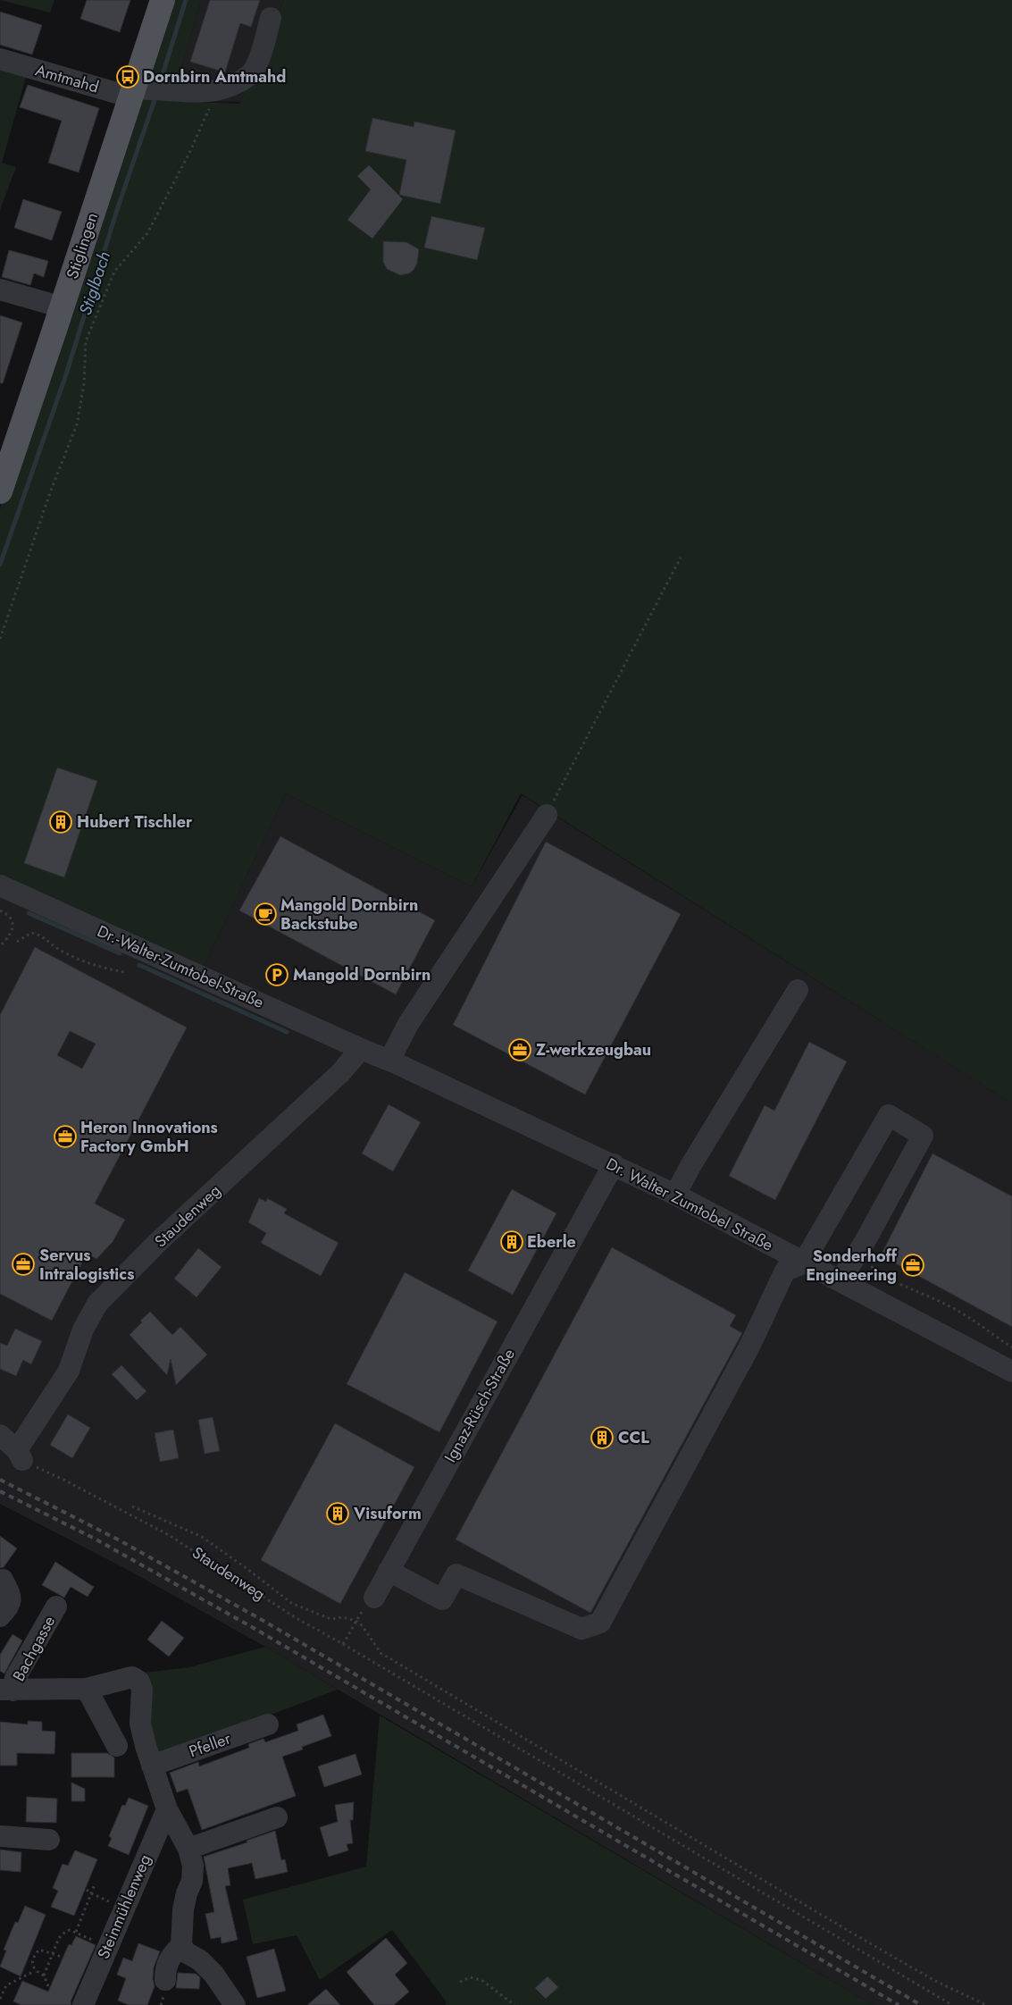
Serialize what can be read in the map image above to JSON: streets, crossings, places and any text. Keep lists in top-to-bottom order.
{
  "streets": {
    "main road": ["Stiglingen"],
    "street": [
      "Amtmahd",
      "Dr.-Walter-Zumtobel-Straße",
      "Dr. Walter Zumtobel Straße",
      "Staudenweg",
      "Ignaz-Rüsch-Straße",
      "Bachgasse",
      "Pfeller",
      "Steinmühlenweg"
    ]
  },
  "crossings": [
    ["Amtmahd", "Stiglingen"],
    ["Dr.-Walter-Zumtobel-Straße", "Dr. Walter Zumtobel Straße"],
    ["Dr.-Walter-Zumtobel-Straße", "Staudenweg"],
    ["Dr. Walter Zumtobel Straße", "Staudenweg"],
    ["Dr. Walter Zumtobel Straße", "Ignaz-Rüsch-Straße"],
    ["Bachgasse", "Pfeller"]
  ],
  "water": ["Stiglbach"],
  "places": {
    "bus stop": ["Dornbirn Amtmahd"],
    "building": [
      "Hubert Tischler",
      "Eberle",
      "CCL",
      "Visuform"
    ],
    "cafe": ["Mangold Dornbirn Backstube"],
    "parking": ["Mangold Dornbirn"],
    "office": [
      "Z-werkzeugbau",
      "Heron Innovations Factory GmbH",
      "Servus Intralogistics",
      "Sonderhoff Engineering"
    ]
  }
}
